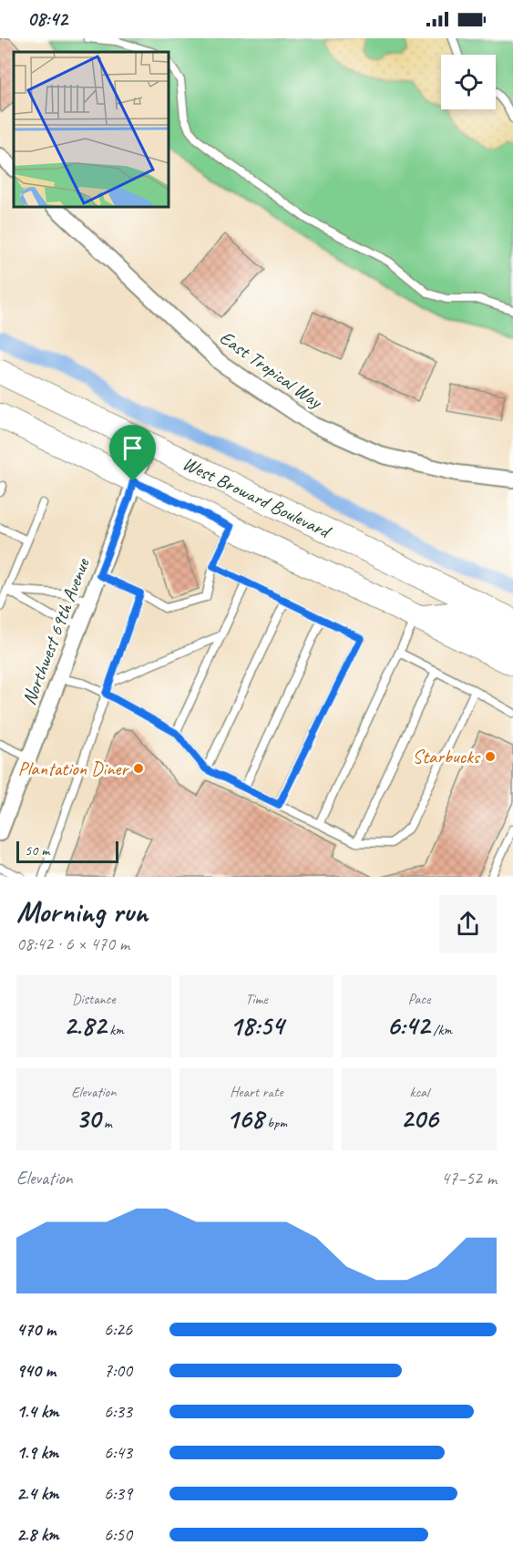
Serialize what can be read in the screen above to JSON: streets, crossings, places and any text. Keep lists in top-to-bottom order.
{
  "streets": {
    "main road": ["West Broward Boulevard"],
    "street": ["East Tropical Way", "Northwest 69th Avenue"]
  },
  "crossings": [
    ["West Broward Boulevard", "Northwest 69th Avenue"]
  ],
  "places": ["Starbucks", "Plantation Diner"],
  "scale_bar": "50 m",
  "page": {
    "status": "08:42",
    "scale": "50 m",
    "heading": ["Morning run", "08:42 · 6 × 470 m"],
    "stats": [
      ["Distance", "2.82 km"],
      ["Time", "18:54"],
      ["Pace", "6:42 /km"],
      ["Elevation", "30 m"],
      ["Heart rate", "168 bpm"],
      ["kcal", "206"]
    ],
    "chart": ["Elevation", "47–52 m"],
    "list": [
      {
        "name": "470 m",
        "note": "6:26"
      },
      {
        "name": "940 m",
        "note": "7:00"
      },
      {
        "name": "1.4 km",
        "note": "6:33"
      },
      {
        "name": "1.9 km",
        "note": "6:43"
      },
      {
        "name": "2.4 km",
        "note": "6:39"
      },
      {
        "name": "2.8 km",
        "note": "6:50"
      }
    ]
  }
}
